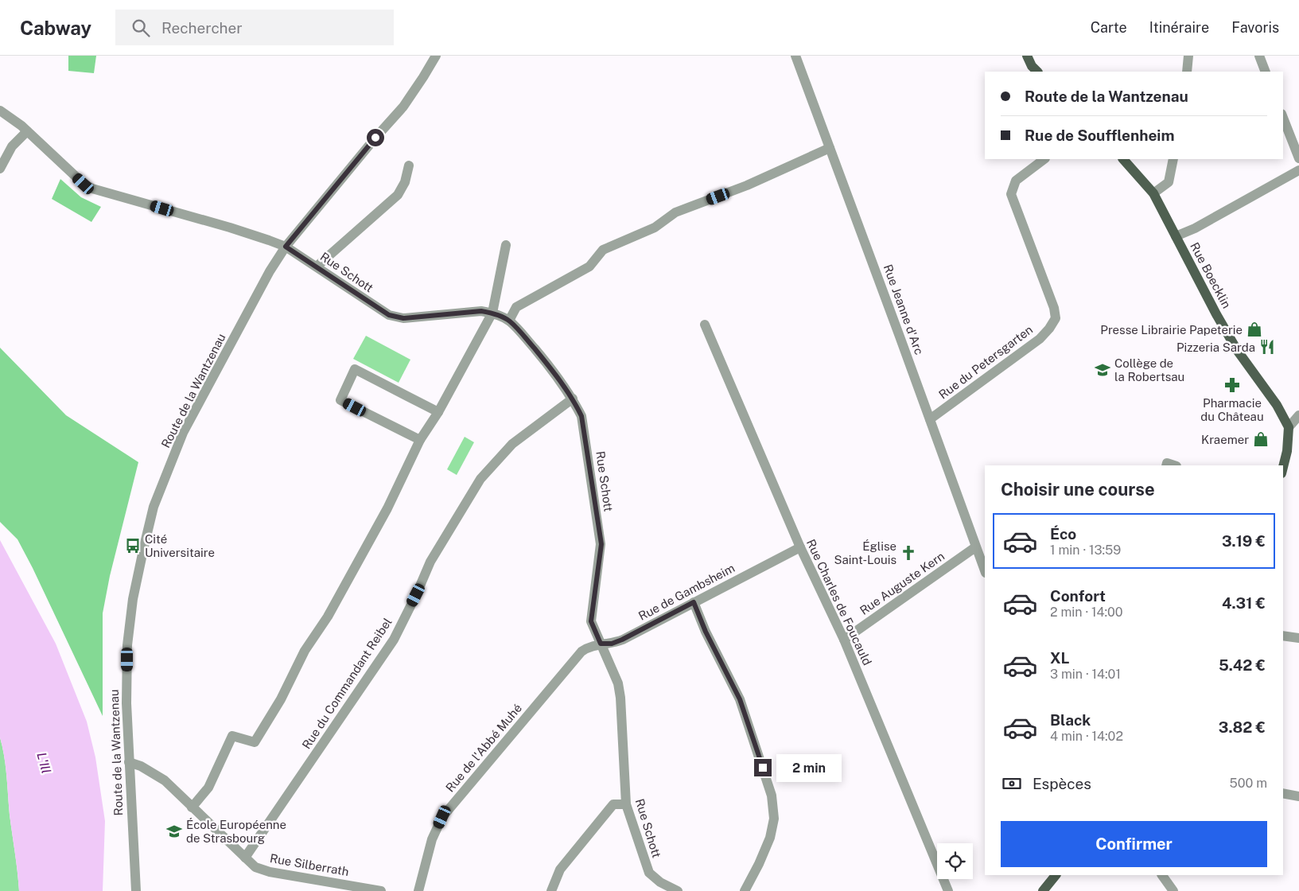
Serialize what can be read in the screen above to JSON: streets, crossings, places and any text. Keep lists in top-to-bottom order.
{
  "streets": {
    "main road": ["Rue Boecklin"],
    "street": [
      "Rue Schott",
      "Rue Jeanne d'Arc",
      "Rue du Petersgarten",
      "Route de la Wantzenau",
      "Rue Auguste Kern",
      "Rue de Gambsheim",
      "Rue Charles de Foucauld",
      "Rue du Commandant Reibel",
      "Rue de l'Abbé Muhé",
      "Rue Silberrath"
    ]
  },
  "crossings": [
    ["Rue Schott", "Route de la Wantzenau"],
    ["Rue Schott", "Rue de Gambsheim"],
    ["Rue Schott", "Rue du Commandant Reibel"],
    ["Rue Schott", "Rue de l'Abbé Muhé"],
    ["Rue Jeanne d'Arc", "Rue du Petersgarten"],
    ["Rue Jeanne d'Arc", "Rue Auguste Kern"],
    ["Route de la Wantzenau", "Rue Silberrath"],
    ["Rue Auguste Kern", "Rue Charles de Foucauld"],
    ["Rue de Gambsheim", "Rue Charles de Foucauld"],
    ["Rue de Gambsheim", "Rue de l'Abbé Muhé"],
    ["Rue du Commandant Reibel", "Rue Silberrath"]
  ],
  "water": ["L'Ill"],
  "places": {
    "shop": ["Presse Librairie Papeterie", "Kraemer"],
    "restaurant": ["Pizzeria Sarda"],
    "school or university": ["Collège de la Robertsau", "École Européenne de Strasbourg"],
    "pharmacy": ["Pharmacie du Château"],
    "bus stop": ["Cité Universitaire"],
    "church": ["Église Saint-Louis"]
  },
  "page": {
    "header": "Cabway",
    "search": "Rechercher",
    "nav": ["Carte", "Itinéraire", "Favoris"],
    "banner": ["Route de la Wantzenau", "Rue de Soufflenheim"],
    "heading": "Choisir une course",
    "list": [
      {
        "name": "Éco",
        "note": "1 min · 13:59",
        "value": "3.19 €"
      },
      {
        "name": "Confort",
        "note": "2 min · 14:00",
        "value": "4.31 €"
      },
      {
        "name": "XL",
        "note": "3 min · 14:01",
        "value": "5.42 €"
      },
      {
        "name": "Black",
        "note": "4 min · 14:02",
        "value": "3.82 €"
      }
    ],
    "bubble": "2 min",
    "pay": ["Espèces", "500 m"],
    "buttons": "Confirmer"
  }
}
